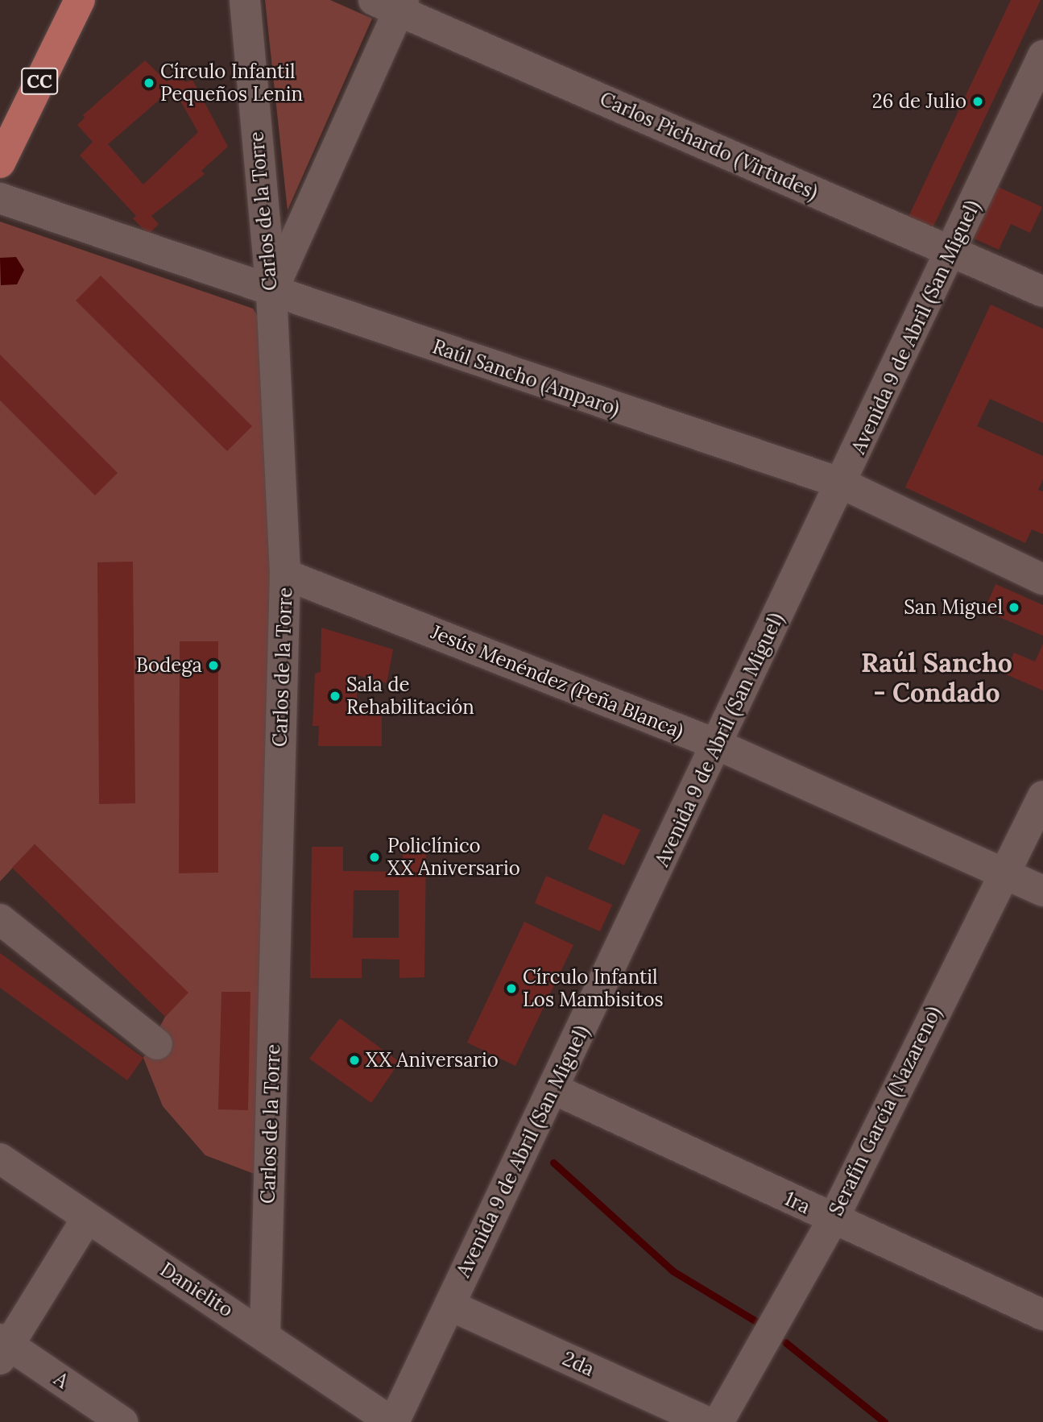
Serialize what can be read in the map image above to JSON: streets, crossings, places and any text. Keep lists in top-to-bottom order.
{
  "streets": {
    "main road": ["CC"],
    "street": [
      "Carlos Pichardo (Virtudes)",
      "Carlos de la Torre",
      "Avenida 9 de Abril (San Miguel)",
      "Raúl Sancho (Amparo)",
      "Jesús Menéndez (Peña Blanca)",
      "Serafín García (Nazareno)",
      "1ra",
      "Danielito",
      "2da",
      "A"
    ]
  },
  "crossings": [
    ["Carlos Pichardo (Virtudes)", "Avenida 9 de Abril (San Miguel)"],
    ["Carlos de la Torre", "Raúl Sancho (Amparo)"],
    ["Carlos de la Torre", "Jesús Menéndez (Peña Blanca)"],
    ["Carlos de la Torre", "Danielito"],
    ["Avenida 9 de Abril (San Miguel)", "Raúl Sancho (Amparo)"],
    ["Avenida 9 de Abril (San Miguel)", "Jesús Menéndez (Peña Blanca)"],
    ["Avenida 9 de Abril (San Miguel)", "1ra"],
    ["Avenida 9 de Abril (San Miguel)", "Danielito"],
    ["Avenida 9 de Abril (San Miguel)", "2da"],
    ["Jesús Menéndez (Peña Blanca)", "Serafín García (Nazareno)"],
    ["Serafín García (Nazareno)", "1ra"]
  ],
  "districts": ["Raúl Sancho - Condado"],
  "places": [
    "Círculo Infantil Pequeños Lenin",
    "26 de Julio",
    "San Miguel",
    "Bodega",
    "Sala de Rehabilitación",
    "Policlínico XX Aniversario",
    "Círculo Infantil Los Mambisitos",
    "XX Aniversario"
  ]
}
